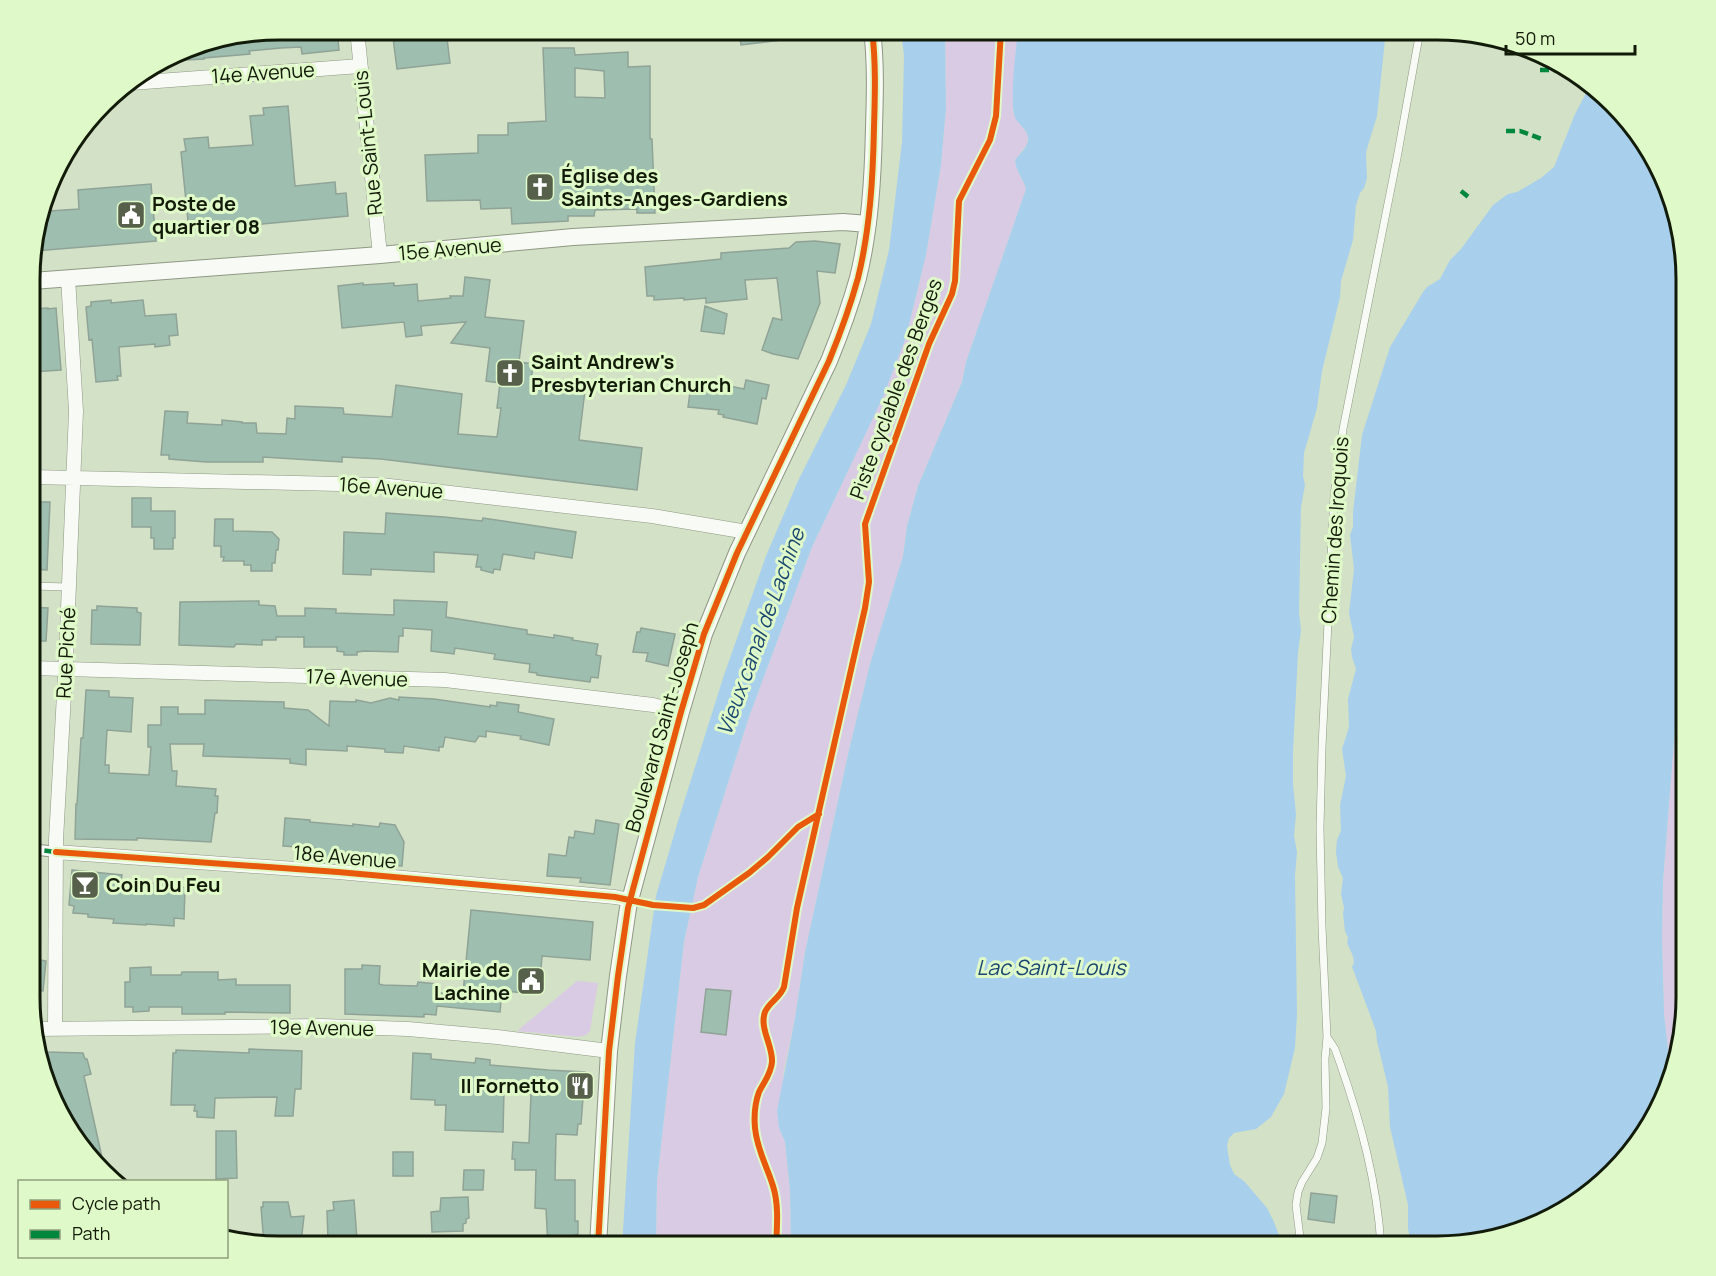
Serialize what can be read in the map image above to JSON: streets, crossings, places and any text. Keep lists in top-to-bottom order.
{
  "streets": {
    "street": [
      "14e Avenue",
      "Rue Saint-Louis",
      "15e Avenue",
      "16e Avenue",
      "Rue Piché",
      "17e Avenue",
      "Boulevard Saint-Joseph",
      "18e Avenue",
      "19e Avenue"
    ],
    "lane": ["Chemin des Iroquois"],
    "cycle path": ["Piste cyclable des Berges"]
  },
  "crossings": [
    ["14e Avenue", "Rue Saint-Louis"],
    ["Rue Saint-Louis", "15e Avenue"],
    ["15e Avenue", "Rue Piché"],
    ["15e Avenue", "Boulevard Saint-Joseph"],
    ["16e Avenue", "Rue Piché"],
    ["16e Avenue", "Boulevard Saint-Joseph"],
    ["Rue Piché", "17e Avenue"],
    ["Rue Piché", "18e Avenue"],
    ["Rue Piché", "19e Avenue"],
    ["17e Avenue", "Boulevard Saint-Joseph"],
    ["Boulevard Saint-Joseph", "18e Avenue"],
    ["Boulevard Saint-Joseph", "19e Avenue"]
  ],
  "water": ["Vieux canal de Lachine", "Lac Saint-Louis"],
  "places": {
    "church": ["Église des Saints-Anges-Gardiens", "Saint Andrew's Presbyterian Church"],
    "public building": ["Poste de quartier 08", "Mairie de Lachine"],
    "bar": ["Coin Du Feu"],
    "restaurant": ["Il Fornetto"]
  },
  "legend": ["Cycle path", "Path"],
  "scale_bar": "50 m"
}
